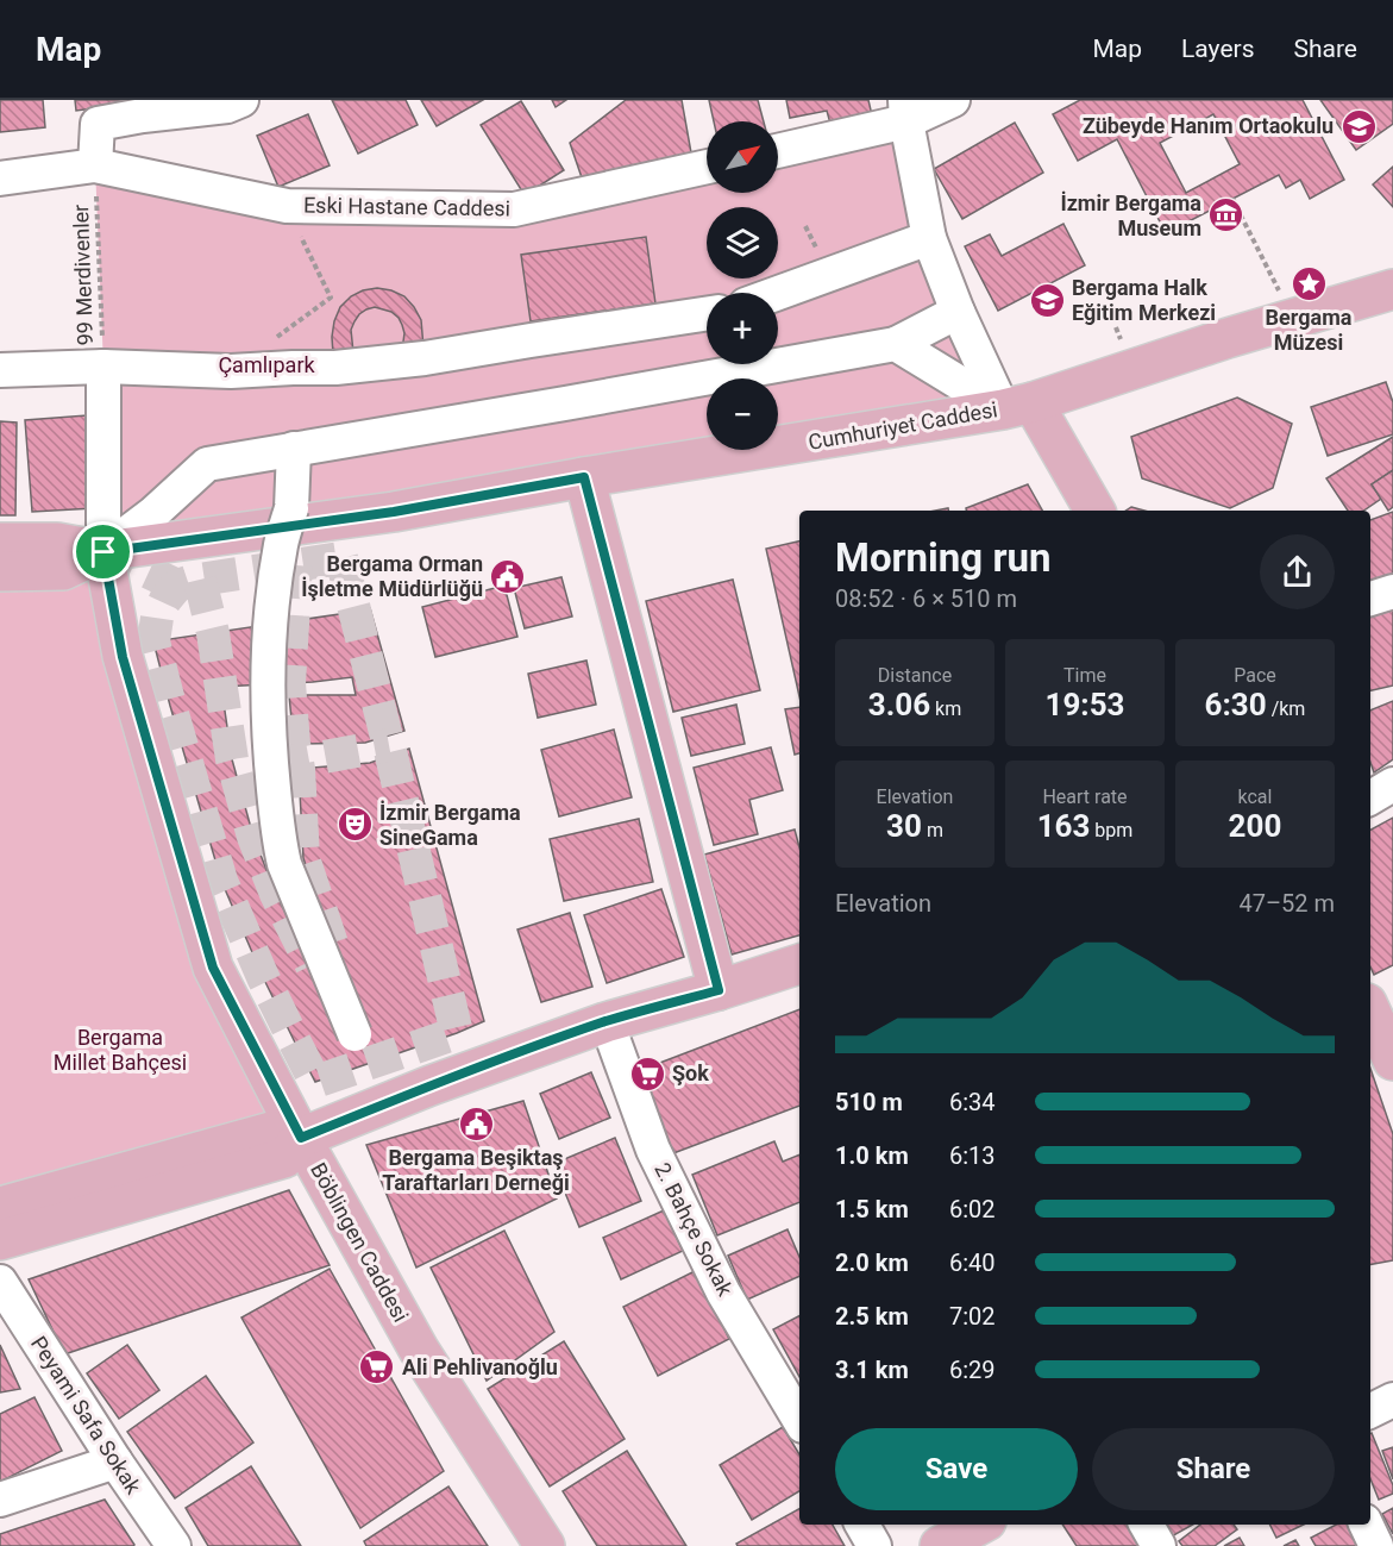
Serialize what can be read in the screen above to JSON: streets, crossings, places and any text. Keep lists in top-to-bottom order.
{
  "streets": {
    "main road": ["Cumhuriyet Caddesi", "Böblingen Caddesi"],
    "street": ["Eski Hastane Caddesi", "2. Bahçe Sokak", "Peyami Safa Sokak"],
    "path": ["99 Merdivenler"]
  },
  "crossings": [
    ["Eski Hastane Caddesi", "99 Merdivenler"],
    ["Cumhuriyet Caddesi", "Böblingen Caddesi"]
  ],
  "parks": ["Çamlıpark", "Bergama Millet Bahçesi"],
  "places": {
    "school or university": ["Zübeyde Hanım Ortaokulu", "Bergama Halk Eğitim Merkezi"],
    "museum": ["İzmir Bergama Museum"],
    "place": ["Bergama Müzesi"],
    "public building": ["Bergama Orman İşletme Müdürlüğü", "Bergama Beşiktaş Taraftarları Derneği"],
    "theatre": ["İzmir Bergama SineGama"],
    "supermarket": ["Şok", "Ali Pehlivanoğlu"]
  },
  "north": "top right",
  "page": {
    "header": "Map",
    "nav": ["Map", "Layers", "Share"],
    "map_buttons": ["+", "−"],
    "heading": ["Morning run", "08:52 · 6 × 510 m"],
    "stats": [
      ["Distance", "3.06 km"],
      ["Time", "19:53"],
      ["Pace", "6:30 /km"],
      ["Elevation", "30 m"],
      ["Heart rate", "163 bpm"],
      ["kcal", "200"]
    ],
    "chart": ["Elevation", "47–52 m"],
    "list": [
      {
        "name": "510 m",
        "note": "6:34"
      },
      {
        "name": "1.0 km",
        "note": "6:13"
      },
      {
        "name": "1.5 km",
        "note": "6:02"
      },
      {
        "name": "2.0 km",
        "note": "6:40"
      },
      {
        "name": "2.5 km",
        "note": "7:02"
      },
      {
        "name": "3.1 km",
        "note": "6:29"
      }
    ],
    "buttons": ["Save", "Share"]
  }
}
